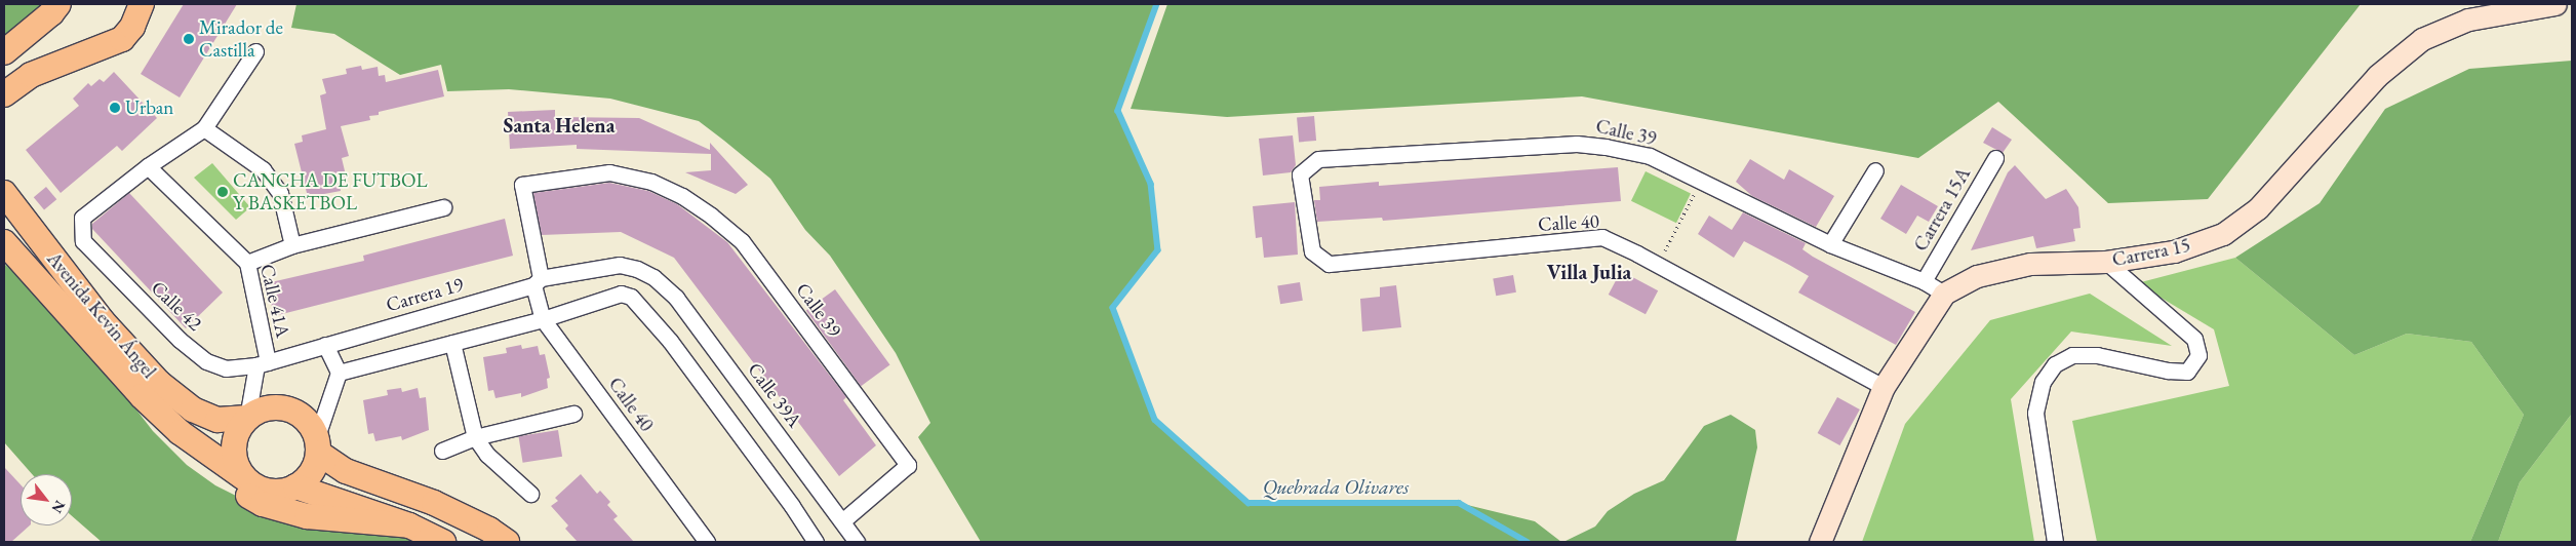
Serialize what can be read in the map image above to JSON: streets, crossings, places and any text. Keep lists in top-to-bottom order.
{
  "streets": {
    "main road": ["Carrera 15", "Avenida Kevin Ángel"],
    "street": [
      "Calle 39",
      "Carrera 15A",
      "Calle 40",
      "Carrera 19",
      "Calle 41A",
      "Calle 42",
      "Calle 39A"
    ]
  },
  "crossings": [
    ["Calle 39", "Carrera 15A"],
    ["Calle 39", "Calle 40"],
    ["Calle 39", "Carrera 15"],
    ["Calle 39", "Calle 39A"],
    ["Calle 40", "Carrera 15"],
    ["Calle 40", "Carrera 19"],
    ["Carrera 19", "Calle 41A"],
    ["Carrera 19", "Calle 42"],
    ["Carrera 19", "Calle 39A"],
    ["Calle 41A", "Calle 42"]
  ],
  "districts": ["Santa Helena", "Villa Julia"],
  "water": ["Quebrada Olivares"],
  "places": ["Mirador de Castilla", "Urban", "CANCHA DE FUTBOL Y BASKETBOL"],
  "north": "bottom right"
}
